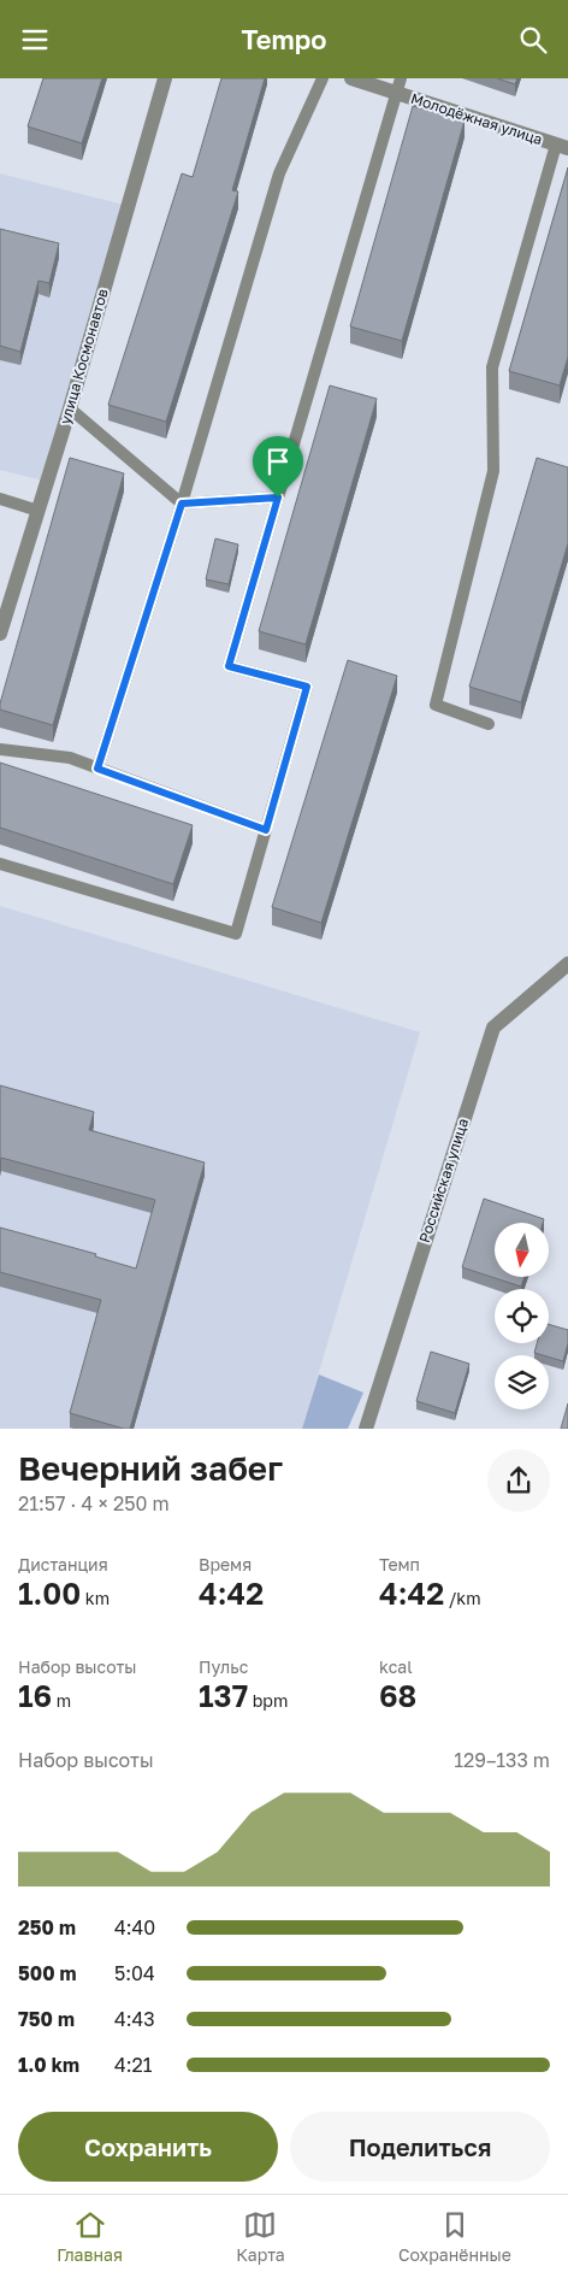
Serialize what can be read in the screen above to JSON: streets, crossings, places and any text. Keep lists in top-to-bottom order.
{
  "streets": {
    "street": ["Молодёжная улица", "улица Космонавтов", "Российская улица"]
  },
  "north": "bottom",
  "page": {
    "header": "Tempo",
    "heading": ["Вечерний забег", "21:57 · 4 × 250 m"],
    "stats": [
      ["Дистанция", "1.00 km"],
      ["Время", "4:42"],
      ["Темп", "4:42 /km"],
      ["Набор высоты", "16 m"],
      ["Пульс", "137 bpm"],
      ["kcal", "68"]
    ],
    "chart": ["Набор высоты", "129–133 m"],
    "list": [
      {
        "name": "250 m",
        "note": "4:40"
      },
      {
        "name": "500 m",
        "note": "5:04"
      },
      {
        "name": "750 m",
        "note": "4:43"
      },
      {
        "name": "1.0 km",
        "note": "4:21"
      }
    ],
    "buttons": ["Сохранить", "Поделиться"],
    "tabs": ["Главная", "Карта", "Сохранённые"]
  }
}
